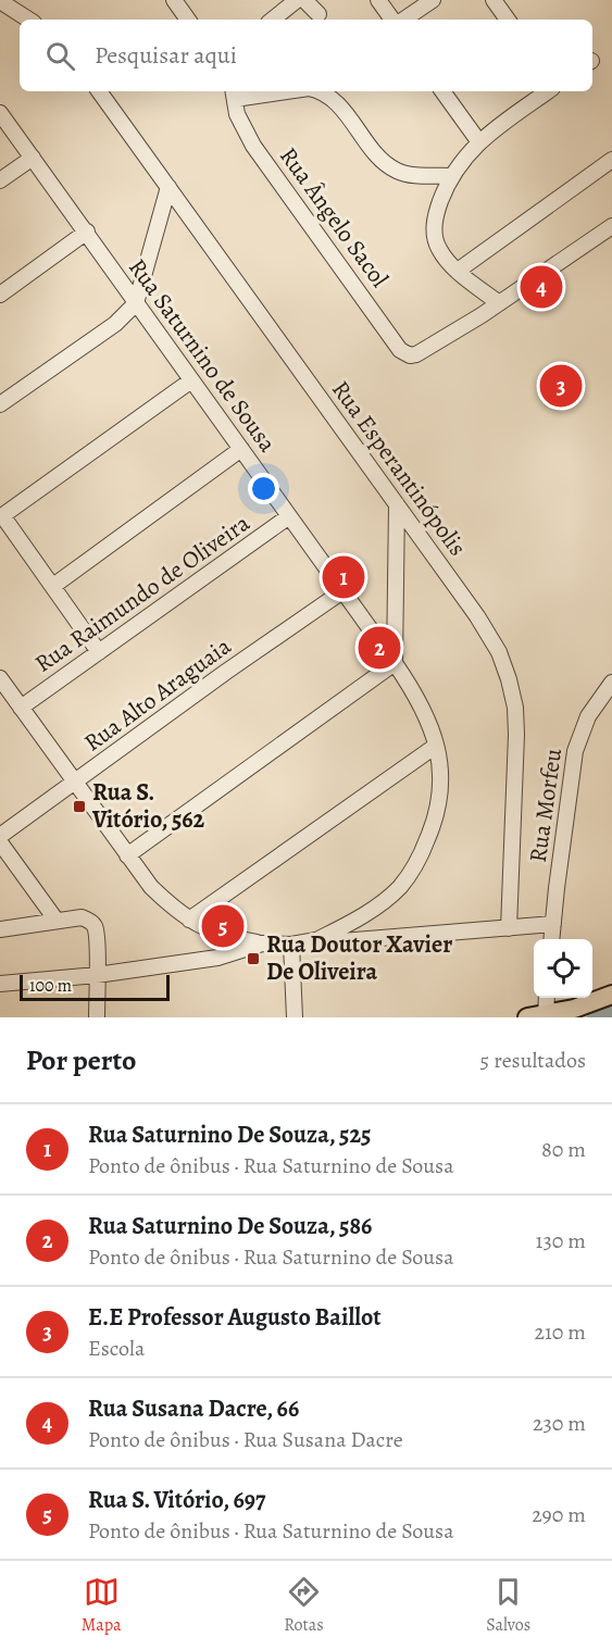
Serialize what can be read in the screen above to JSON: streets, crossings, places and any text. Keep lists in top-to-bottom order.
{
  "streets": {
    "street": [
      "Rua Ângelo Sacol",
      "Rua Saturnino de Sousa",
      "Rua Esperantinópolis",
      "Rua Raimundo de Oliveira",
      "Rua Alto Araguaia",
      "Rua Morfeu"
    ]
  },
  "crossings": [
    ["Rua Saturnino de Sousa", "Rua Raimundo de Oliveira"],
    ["Rua Saturnino de Sousa", "Rua Alto Araguaia"]
  ],
  "places": {
    "transit": ["Rua S. Vitório, 562", "Rua Doutor Xavier De Oliveira"]
  },
  "scale_bar": "100 m",
  "page": {
    "search": "Pesquisar aqui",
    "pins": [
      "4",
      "3",
      "1",
      "2",
      "5"
    ],
    "scale": "100 m",
    "heading": ["Por perto", "5 resultados"],
    "list": [
      {
        "mark": "1",
        "name": "Rua Saturnino De Souza, 525",
        "note": "Ponto de ônibus · Rua Saturnino de Sousa",
        "value": "80 m"
      },
      {
        "mark": "2",
        "name": "Rua Saturnino De Souza, 586",
        "note": "Ponto de ônibus · Rua Saturnino de Sousa",
        "value": "130 m"
      },
      {
        "mark": "3",
        "name": "E.E Professor Augusto Baillot",
        "note": "Escola",
        "value": "210 m"
      },
      {
        "mark": "4",
        "name": "Rua Susana Dacre, 66",
        "note": "Ponto de ônibus · Rua Susana Dacre",
        "value": "230 m"
      },
      {
        "mark": "5",
        "name": "Rua S. Vitório, 697",
        "note": "Ponto de ônibus · Rua Saturnino de Sousa",
        "value": "290 m"
      }
    ],
    "nav": ["Mapa", "Rotas", "Salvos"]
  }
}
